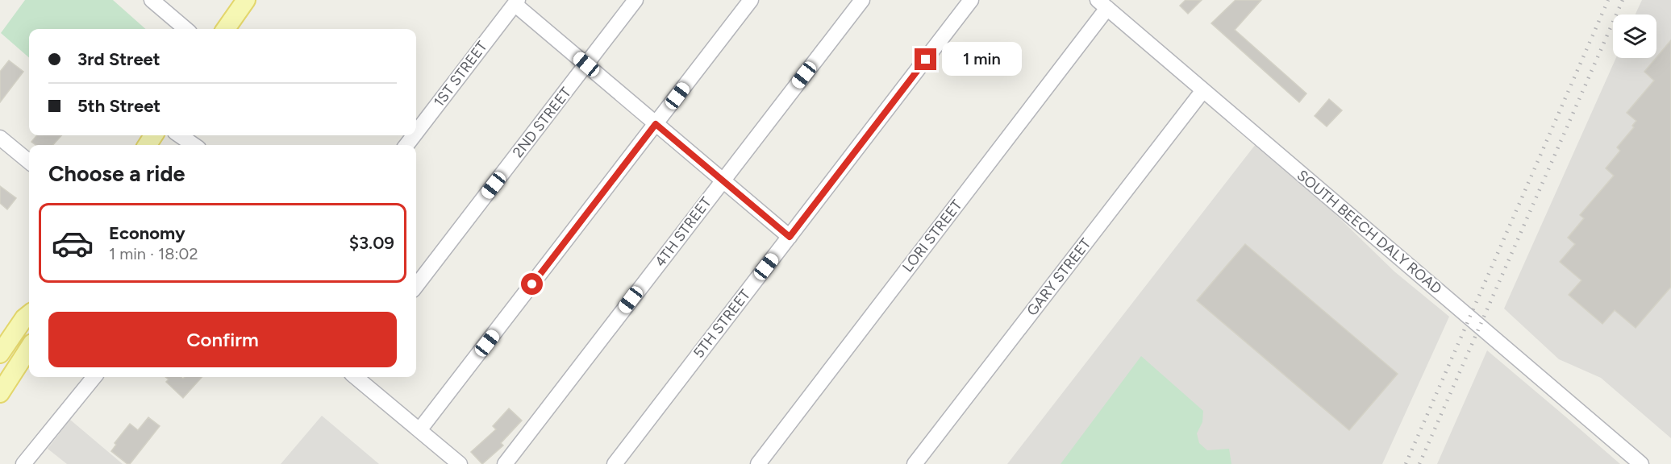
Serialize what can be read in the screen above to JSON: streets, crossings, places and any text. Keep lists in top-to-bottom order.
{
  "streets": {
    "street": [
      "1ST STREET",
      "2ND STREET",
      "4TH STREET",
      "SOUTH BEECH DALY ROAD",
      "LORI STREET",
      "GARY STREET",
      "5TH STREET"
    ]
  },
  "crossings": [
    ["SOUTH BEECH DALY ROAD", "LORI STREET"],
    ["SOUTH BEECH DALY ROAD", "GARY STREET"]
  ],
  "page": {
    "banner": ["3rd Street", "5th Street"],
    "bubble": "1 min",
    "heading": "Choose a ride",
    "list": [
      {
        "name": "Economy",
        "note": "1 min · 18:02",
        "value": "$3.09"
      }
    ],
    "buttons": "Confirm"
  }
}
